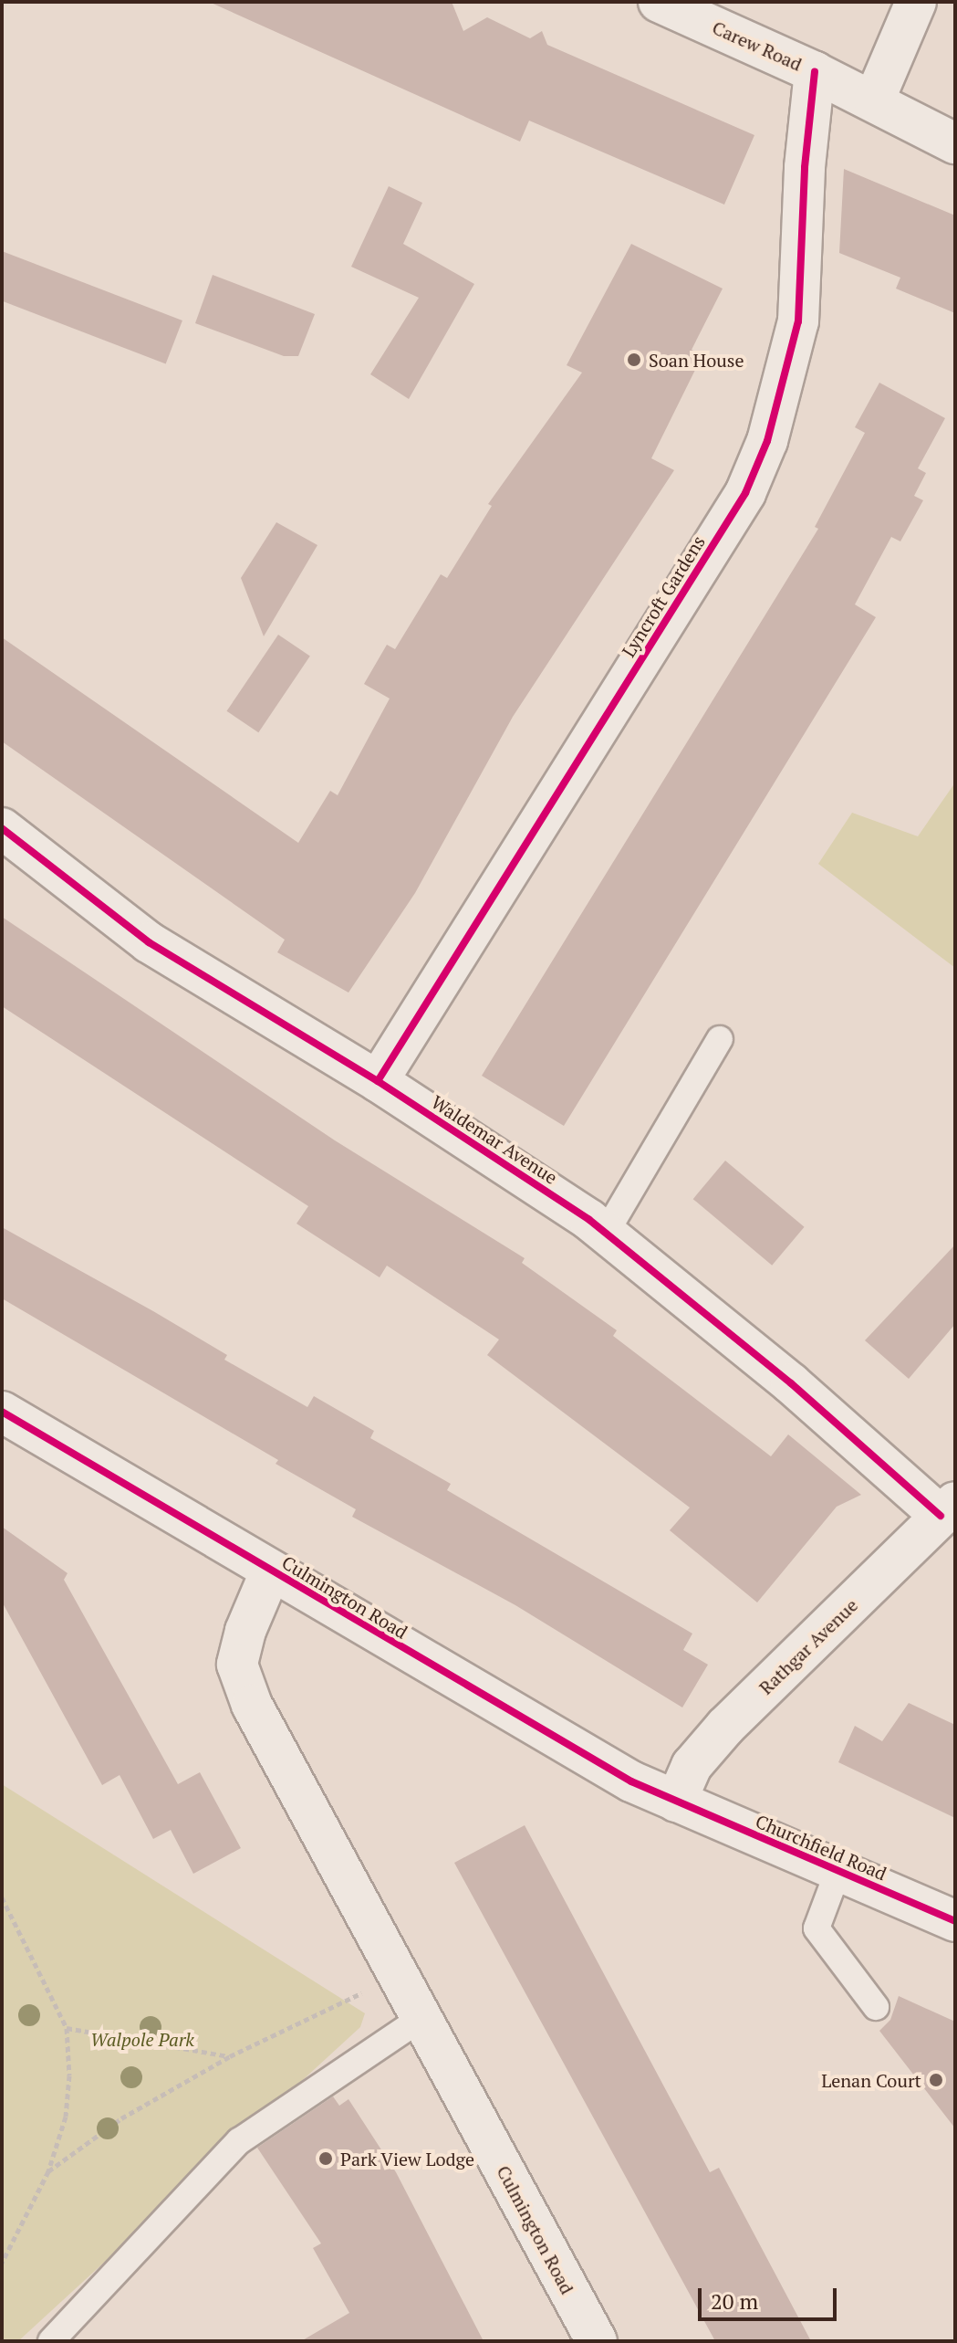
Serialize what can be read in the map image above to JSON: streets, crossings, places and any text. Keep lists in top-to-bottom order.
{
  "streets": {
    "street": [
      "Carew Road",
      "Lyncroft Gardens",
      "Waldemar Avenue",
      "Culmington Road",
      "Rathgar Avenue",
      "Churchfield Road"
    ]
  },
  "crossings": [
    ["Carew Road", "Lyncroft Gardens"],
    ["Lyncroft Gardens", "Waldemar Avenue"],
    ["Waldemar Avenue", "Rathgar Avenue"],
    ["Culmington Road", "Rathgar Avenue"],
    ["Culmington Road", "Churchfield Road"],
    ["Rathgar Avenue", "Churchfield Road"]
  ],
  "parks": ["Walpole Park"],
  "places": ["Soan House", "Lenan Court", "Park View Lodge"],
  "scale_bar": "20 m"
}
